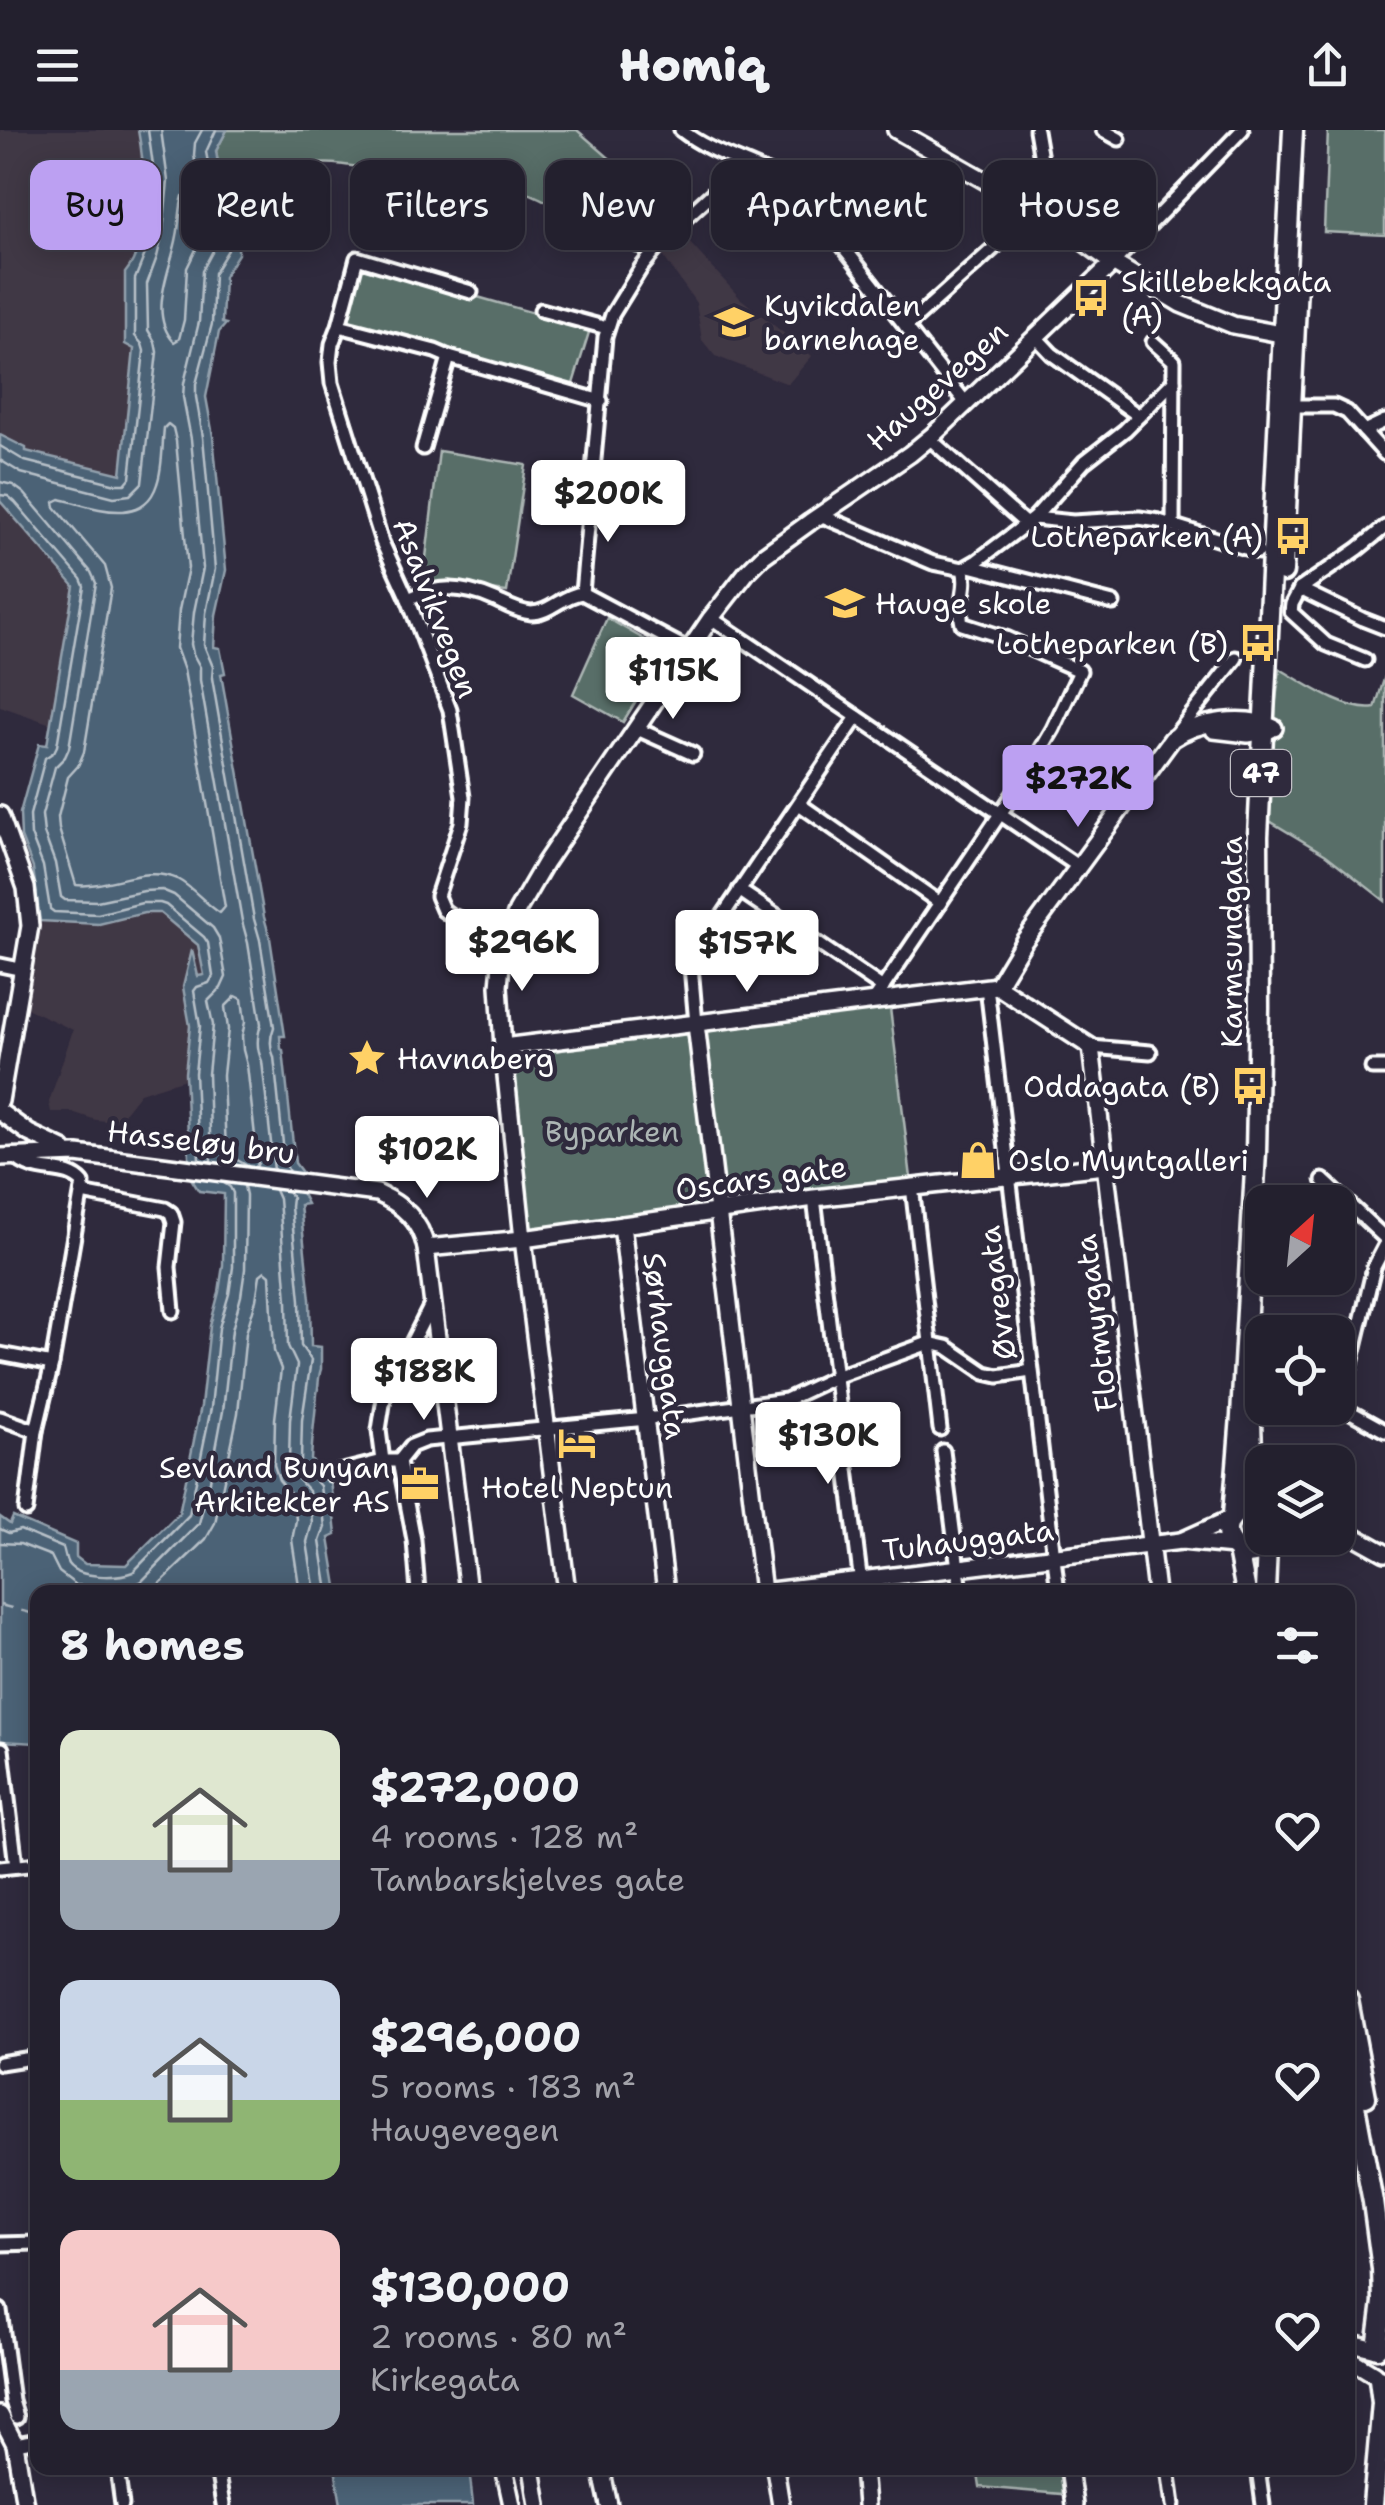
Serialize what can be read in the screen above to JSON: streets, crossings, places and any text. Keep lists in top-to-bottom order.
{
  "streets": {
    "main road": ["47", "Karmsundgata"],
    "street": [
      "Haugevegen",
      "Asalvikvegen",
      "Hasseløy bru",
      "Oscars gate",
      "Øvregata",
      "Flotmyrgata",
      "Sørhauggata",
      "Tuhauggata"
    ]
  },
  "crossings": [
    ["Haugevegen", "Asalvikvegen"],
    ["Haugevegen", "Oscars gate"],
    ["47", "Karmsundgata"],
    ["47", "Tuhauggata"],
    ["Karmsundgata", "Tuhauggata"],
    ["Hasseløy bru", "Oscars gate"],
    ["Oscars gate", "Øvregata"],
    ["Oscars gate", "Flotmyrgata"],
    ["Oscars gate", "Sørhauggata"],
    ["Øvregata", "Tuhauggata"],
    ["Flotmyrgata", "Tuhauggata"]
  ],
  "parks": ["Byparken"],
  "places": {
    "bus stop": [
      "Skillebekkgata (A)",
      "Lotheparken (A)",
      "Lotheparken (B)",
      "Oddagata (B)"
    ],
    "school or university": ["Kyvikdalen barnehage", "Hauge skole"],
    "place": ["Havnaberg"],
    "shop": ["Oslo Myntgalleri"],
    "hotel": ["Hotel Neptun"],
    "office": ["Sevland Bunyan Arkitekter AS"]
  },
  "north": "top right",
  "page": {
    "header": "Homiq",
    "chip": [
      "Buy",
      "Rent",
      "Filters",
      "New",
      "Apartment",
      "House"
    ],
    "price": [
      "$200K",
      "$115K",
      "$272K",
      "$296K",
      "$157K",
      "$102K",
      "$188K",
      "$130K"
    ],
    "heading": "8 homes",
    "list": [
      {
        "name": "$272,000",
        "note": "4 rooms · 128 m² · Tambarskjelves gate"
      },
      {
        "name": "$296,000",
        "note": "5 rooms · 183 m² · Haugevegen"
      },
      {
        "name": "$130,000",
        "note": "2 rooms · 80 m² · Kirkegata"
      }
    ]
  }
}
